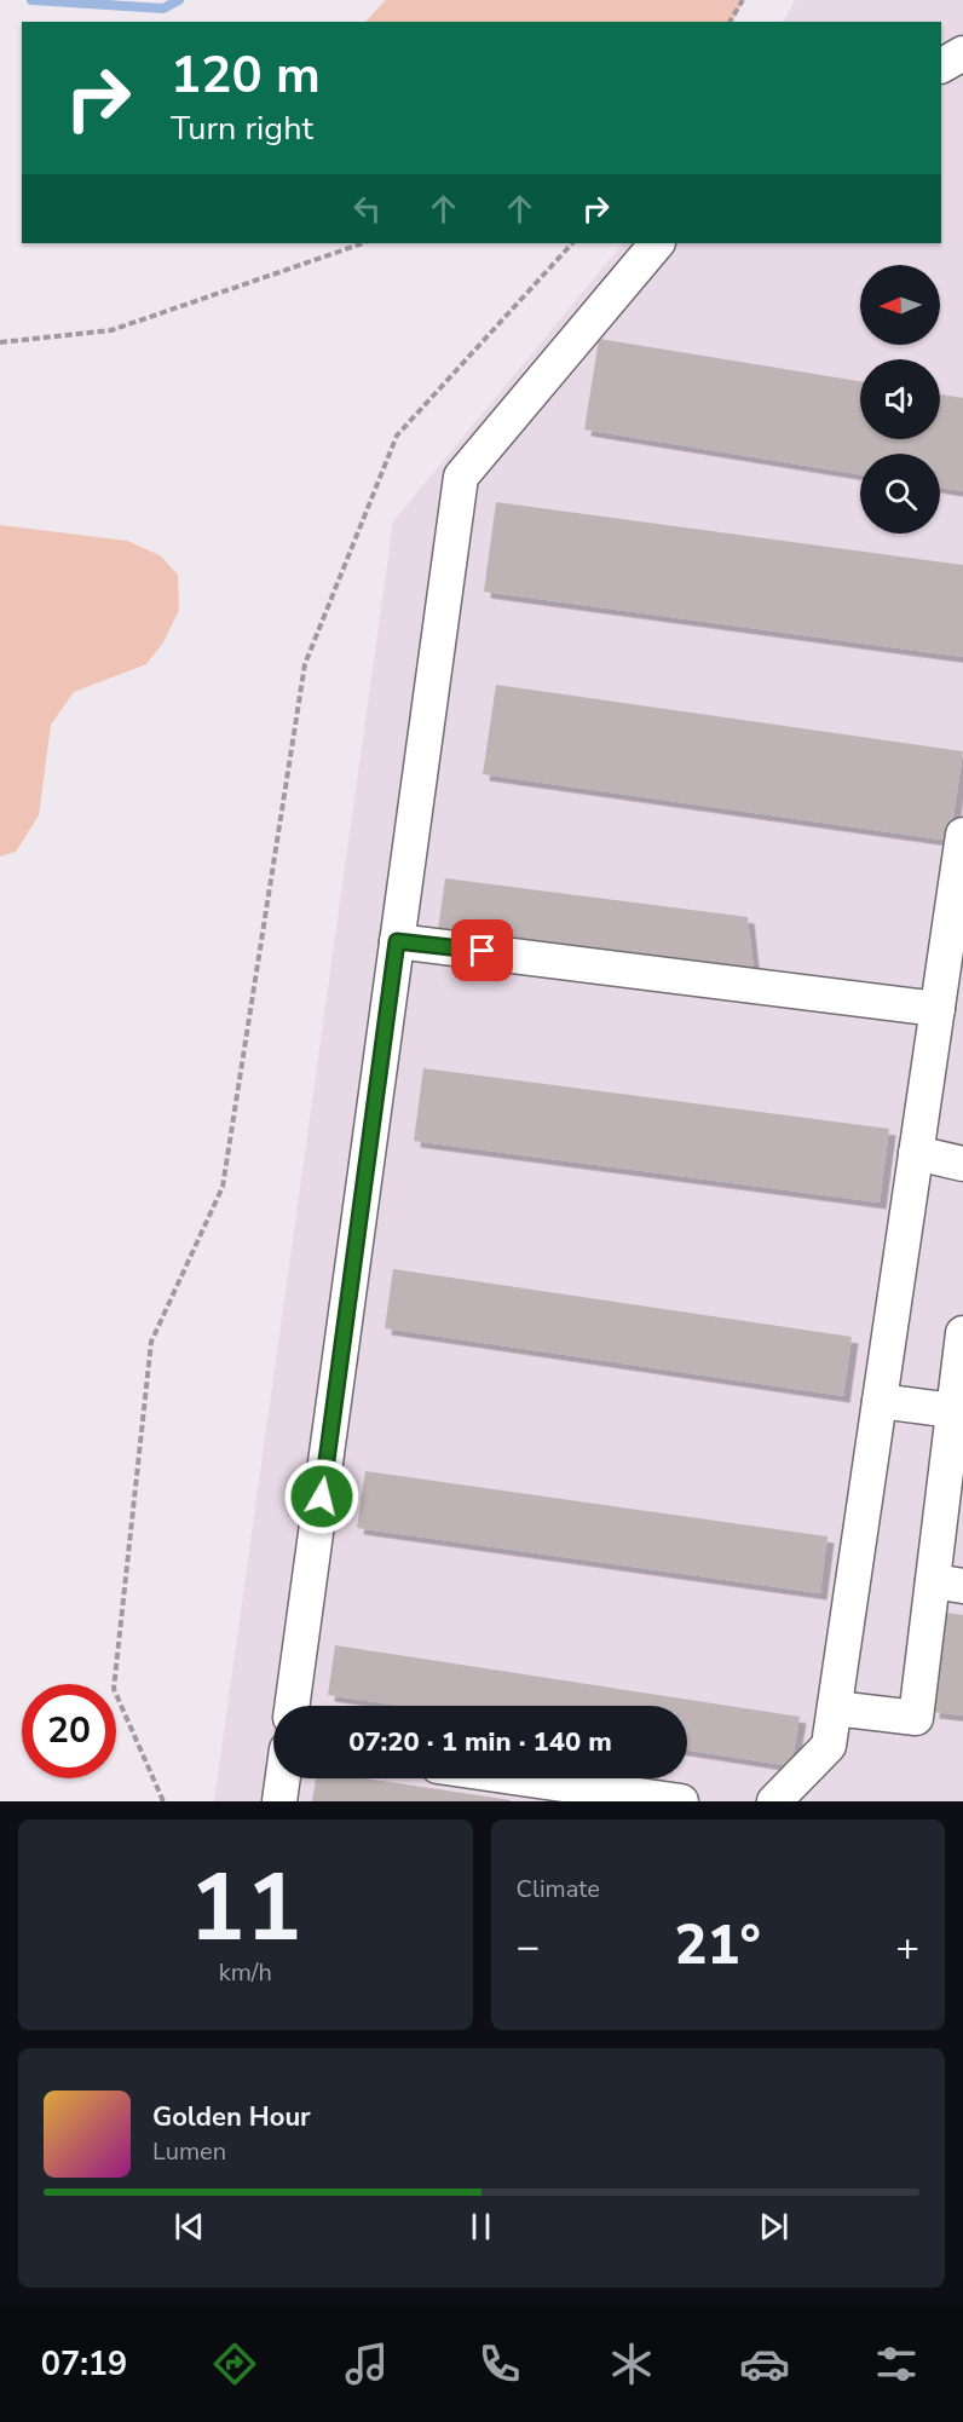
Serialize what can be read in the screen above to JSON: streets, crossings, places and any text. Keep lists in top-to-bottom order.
{
  "north": "left",
  "page": {
    "turn": ["120 m", "Turn right"],
    "limit": "20",
    "trip": "07:20 · 1 min · 140 m",
    "tile": [
      ["11", "km/h"],
      "Climate"
    ],
    "heat": ["−", "21°", "+"],
    "song": ["Golden Hour", "Lumen"],
    "tabs": "07:19"
  }
}
